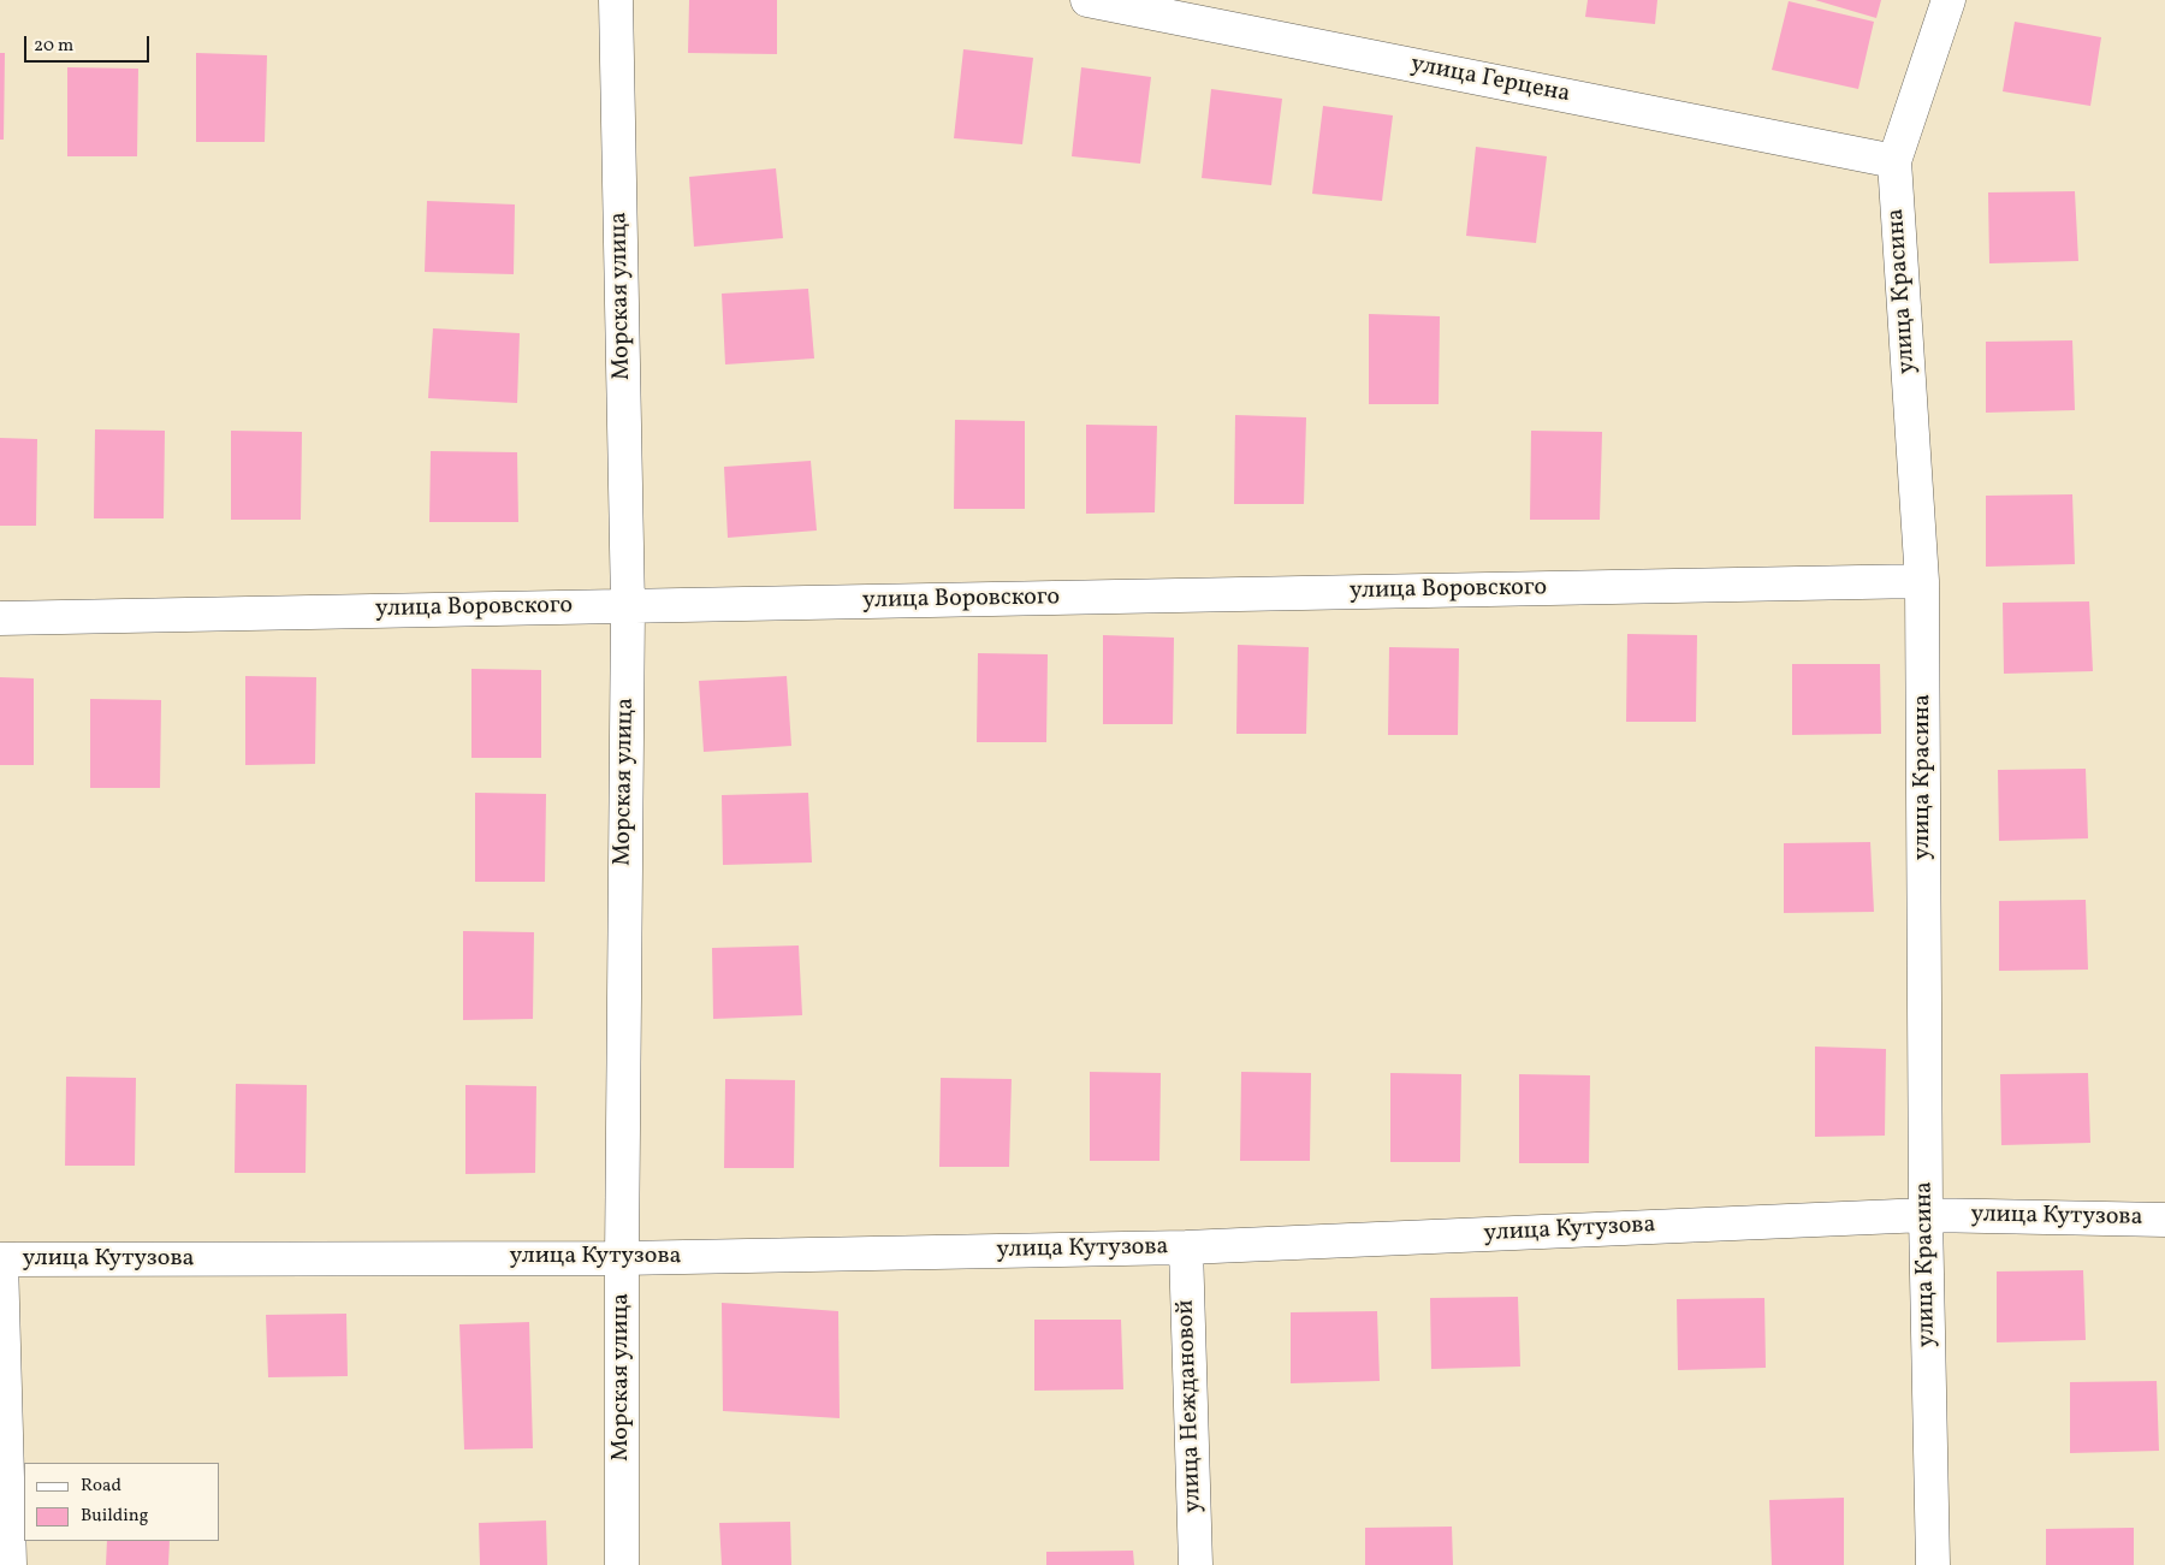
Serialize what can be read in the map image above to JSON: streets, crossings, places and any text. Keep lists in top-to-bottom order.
{
  "streets": {
    "street": [
      "улица Герцена",
      "улица Красина",
      "Морская улица",
      "улица Воровского",
      "улица Кутузова",
      "улица Неждановой"
    ]
  },
  "crossings": [
    ["улица Герцена", "улица Красина"],
    ["улица Красина", "улица Воровского"],
    ["улица Красина", "улица Кутузова"],
    ["Морская улица", "улица Воровского"],
    ["Морская улица", "улица Кутузова"],
    ["улица Кутузова", "улица Неждановой"]
  ],
  "legend": ["Road", "Building"],
  "scale_bar": "20 m"
}
